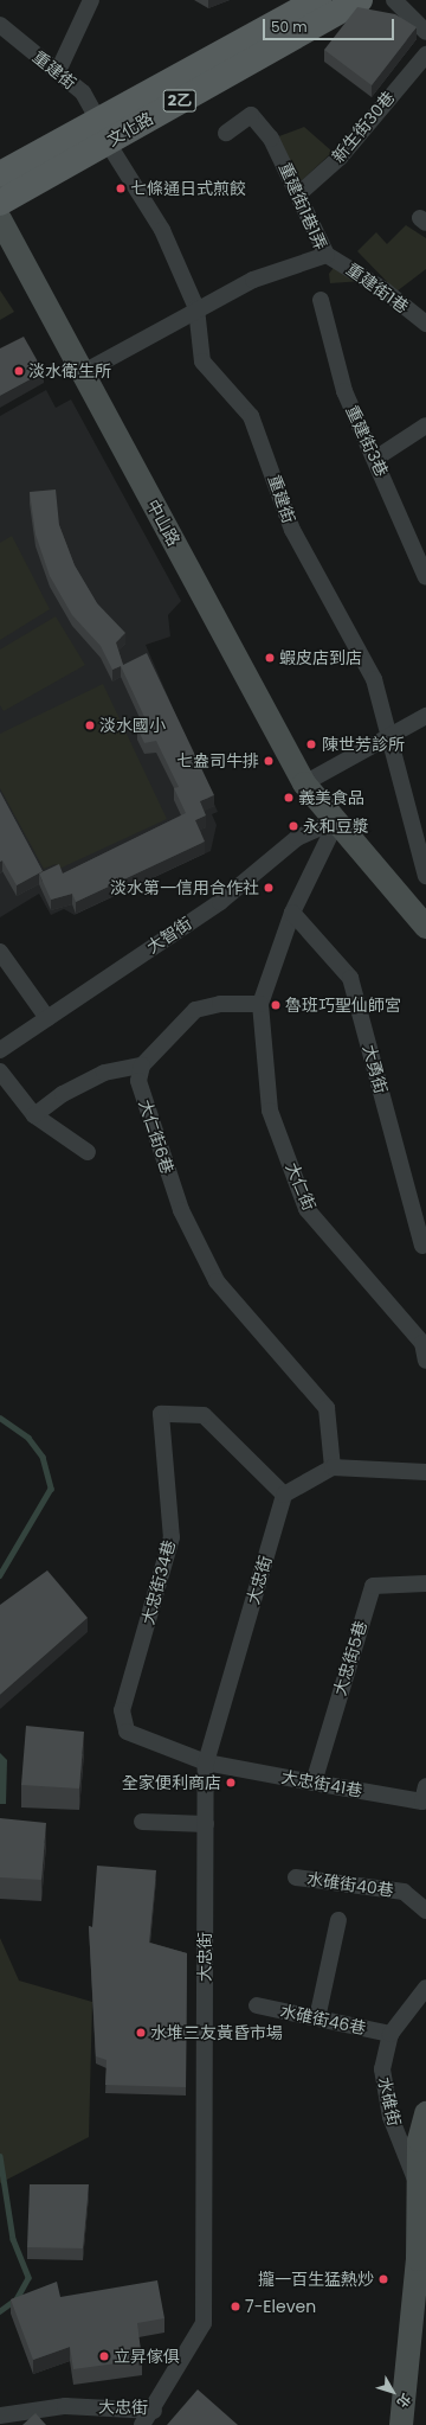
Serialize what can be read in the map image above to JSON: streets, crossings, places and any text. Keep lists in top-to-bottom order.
{
  "streets": {
    "main road": ["2乙", "文化路", "中山路"],
    "street": [
      "重建街",
      "新生街30巷",
      "重建街1巷1弄",
      "重建街1巷",
      "重建街3巷",
      "大智街",
      "大勇街",
      "大仁街6巷",
      "大仁街",
      "大忠街",
      "大忠街34巷",
      "大忠街5巷",
      "大忠街41巷",
      "水碓街40巷",
      "水碓街46巷",
      "水碓街"
    ]
  },
  "crossings": [
    ["重建街", "文化路"],
    ["重建街", "重建街1巷1弄"],
    ["新生街30巷", "重建街1巷1弄"],
    ["重建街1巷1弄", "重建街1巷"],
    ["重建街1巷1弄", "中山路"],
    ["中山路", "大智街"],
    ["中山路", "大仁街"],
    ["大智街", "大仁街"],
    ["大勇街", "大仁街"],
    ["大忠街", "大忠街34巷"],
    ["大忠街", "大忠街41巷"],
    ["大忠街34巷", "大忠街41巷"],
    ["大忠街5巷", "大忠街41巷"],
    ["水碓街46巷", "水碓街"]
  ],
  "places": [
    "七條通日式煎餃",
    "淡水衛生所",
    "蝦皮店到店",
    "淡水國小",
    "陳世芳診所",
    "七盎司牛排",
    "義美食品",
    "永和豆漿",
    "淡水第一信用合作社",
    "魯班巧聖仙師宮",
    "全家便利商店",
    "水堆三友黃昏市場",
    "攏一百生猛熱炒",
    "7-Eleven",
    "立昇傢俱"
  ],
  "scale_bar": "50 m",
  "north": "bottom right"
}
